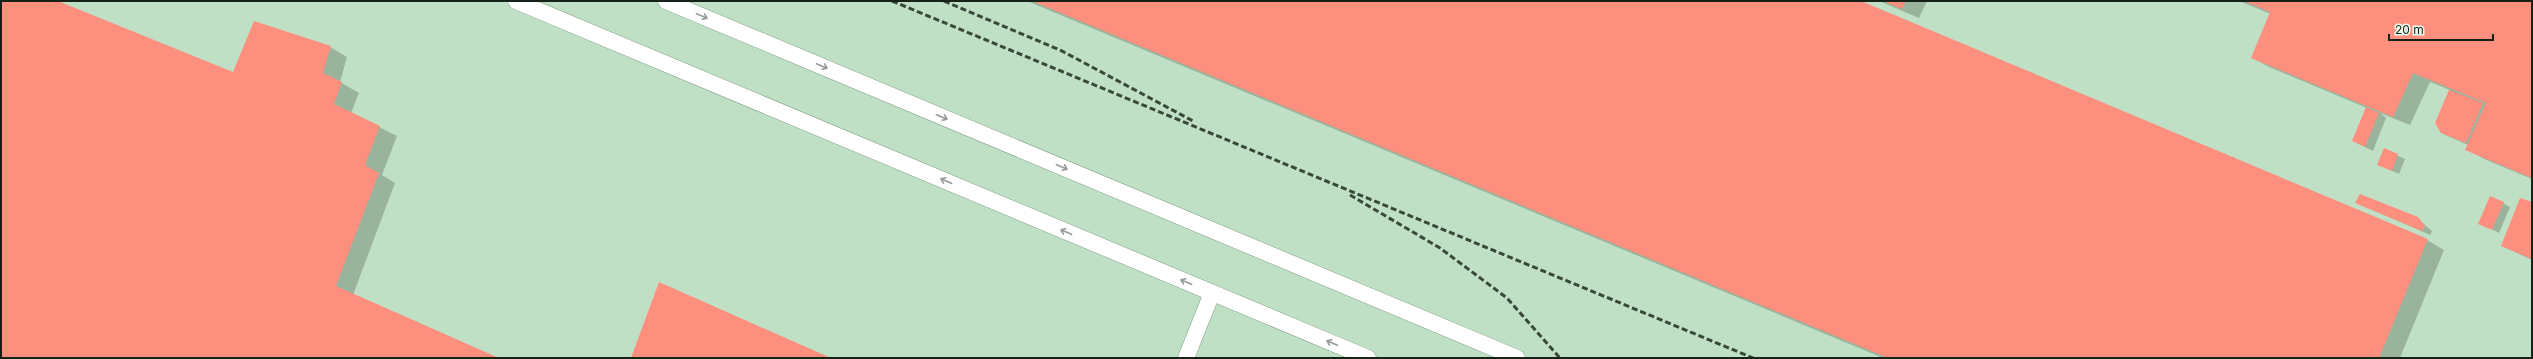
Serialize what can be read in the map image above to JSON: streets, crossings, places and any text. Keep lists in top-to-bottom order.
{
  "scale_bar": "20 m"
}
